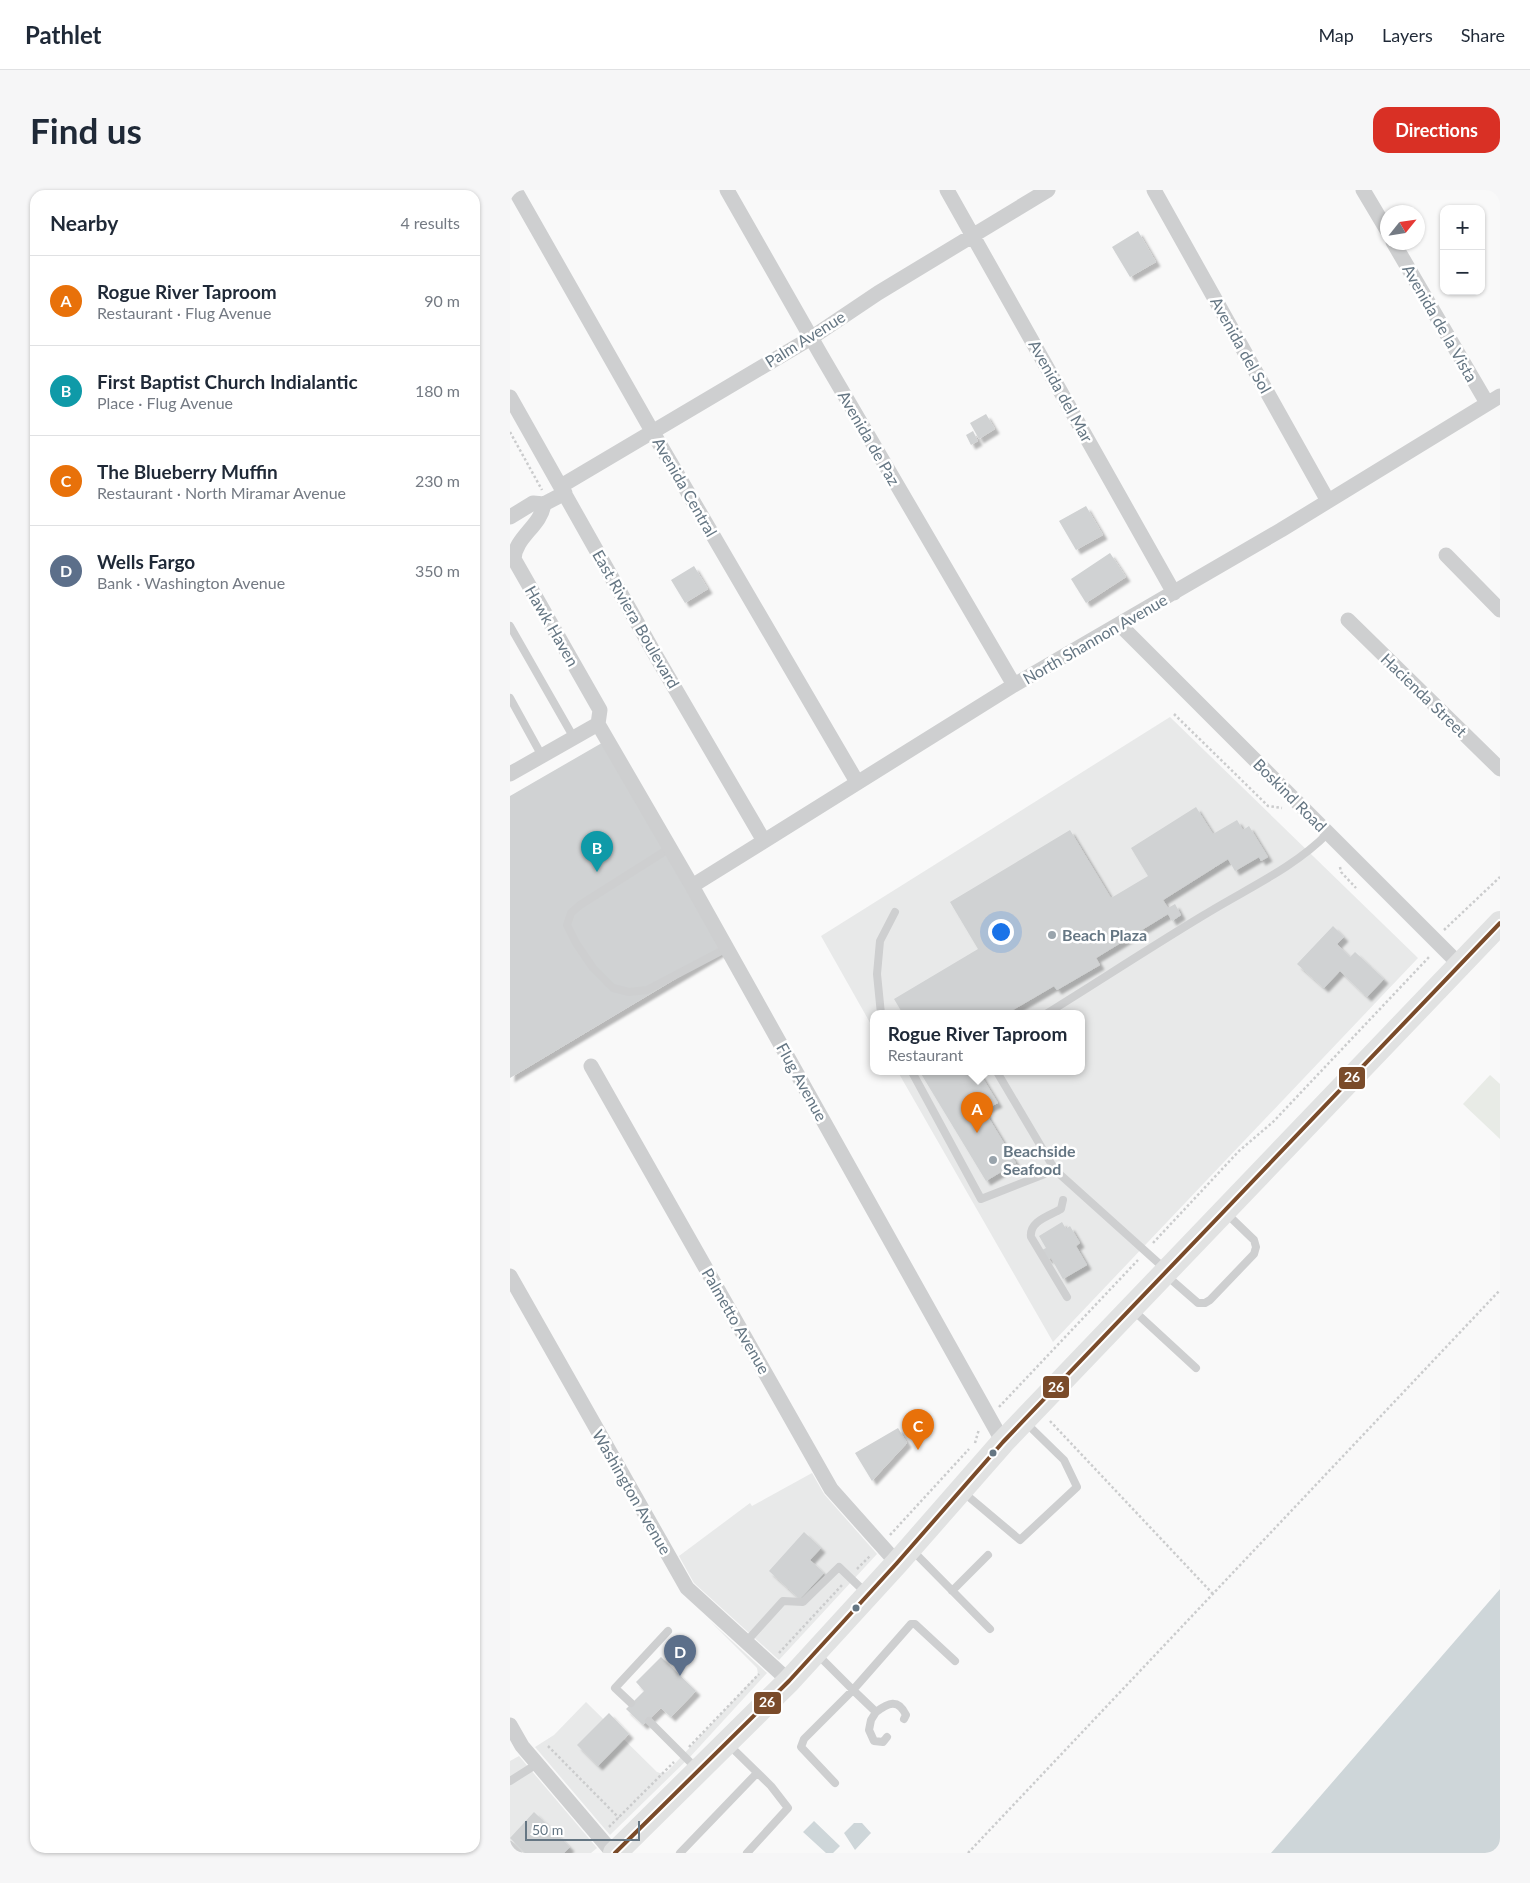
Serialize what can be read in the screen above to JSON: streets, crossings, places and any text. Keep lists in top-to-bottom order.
{
  "streets": {
    "street": [
      "Avenida de la Vista",
      "Palm Avenue",
      "Avenida del Sol",
      "Avenida del Mar",
      "Avenida de Paz",
      "Avenida Central",
      "East Riviera Boulevard",
      "Hawk Haven",
      "North Shannon Avenue",
      "Hacienda Street",
      "Boskind Road",
      "Flug Avenue",
      "Palmetto Avenue",
      "Washington Avenue"
    ]
  },
  "crossings": [
    ["Avenida de la Vista", "North Shannon Avenue"],
    ["Palm Avenue", "Avenida del Mar"],
    ["Palm Avenue", "Avenida de Paz"],
    ["Palm Avenue", "Avenida Central"],
    ["Palm Avenue", "East Riviera Boulevard"],
    ["Avenida del Sol", "North Shannon Avenue"],
    ["Avenida del Mar", "North Shannon Avenue"],
    ["Avenida de Paz", "North Shannon Avenue"],
    ["Avenida Central", "North Shannon Avenue"],
    ["East Riviera Boulevard", "North Shannon Avenue"],
    ["Hawk Haven", "Flug Avenue"],
    ["North Shannon Avenue", "Boskind Road"],
    ["North Shannon Avenue", "Flug Avenue"]
  ],
  "places": ["Beach Plaza", "Beachside Seafood"],
  "lines": ["transit line 26"],
  "scale_bar": "50 m",
  "north": "top right",
  "page": {
    "header": "Pathlet",
    "nav": ["Map", "Layers", "Share"],
    "buttons": "Directions",
    "title": "Find us",
    "heading": ["Nearby", "4 results"],
    "map_buttons": ["+", "−"],
    "list": [
      {
        "mark": "A",
        "name": "Rogue River Taproom",
        "note": "Restaurant · Flug Avenue",
        "value": "90 m"
      },
      {
        "mark": "B",
        "name": "First Baptist Church Indialantic",
        "note": "Place · Flug Avenue",
        "value": "180 m"
      },
      {
        "mark": "C",
        "name": "The Blueberry Muffin",
        "note": "Restaurant · North Miramar Avenue",
        "value": "230 m"
      },
      {
        "mark": "D",
        "name": "Wells Fargo",
        "note": "Bank · Washington Avenue",
        "value": "350 m"
      }
    ],
    "pins": [
      "B",
      "A",
      "C",
      "D"
    ],
    "popup": ["Rogue River Taproom", "Restaurant"],
    "scale": "50 m"
  }
}
